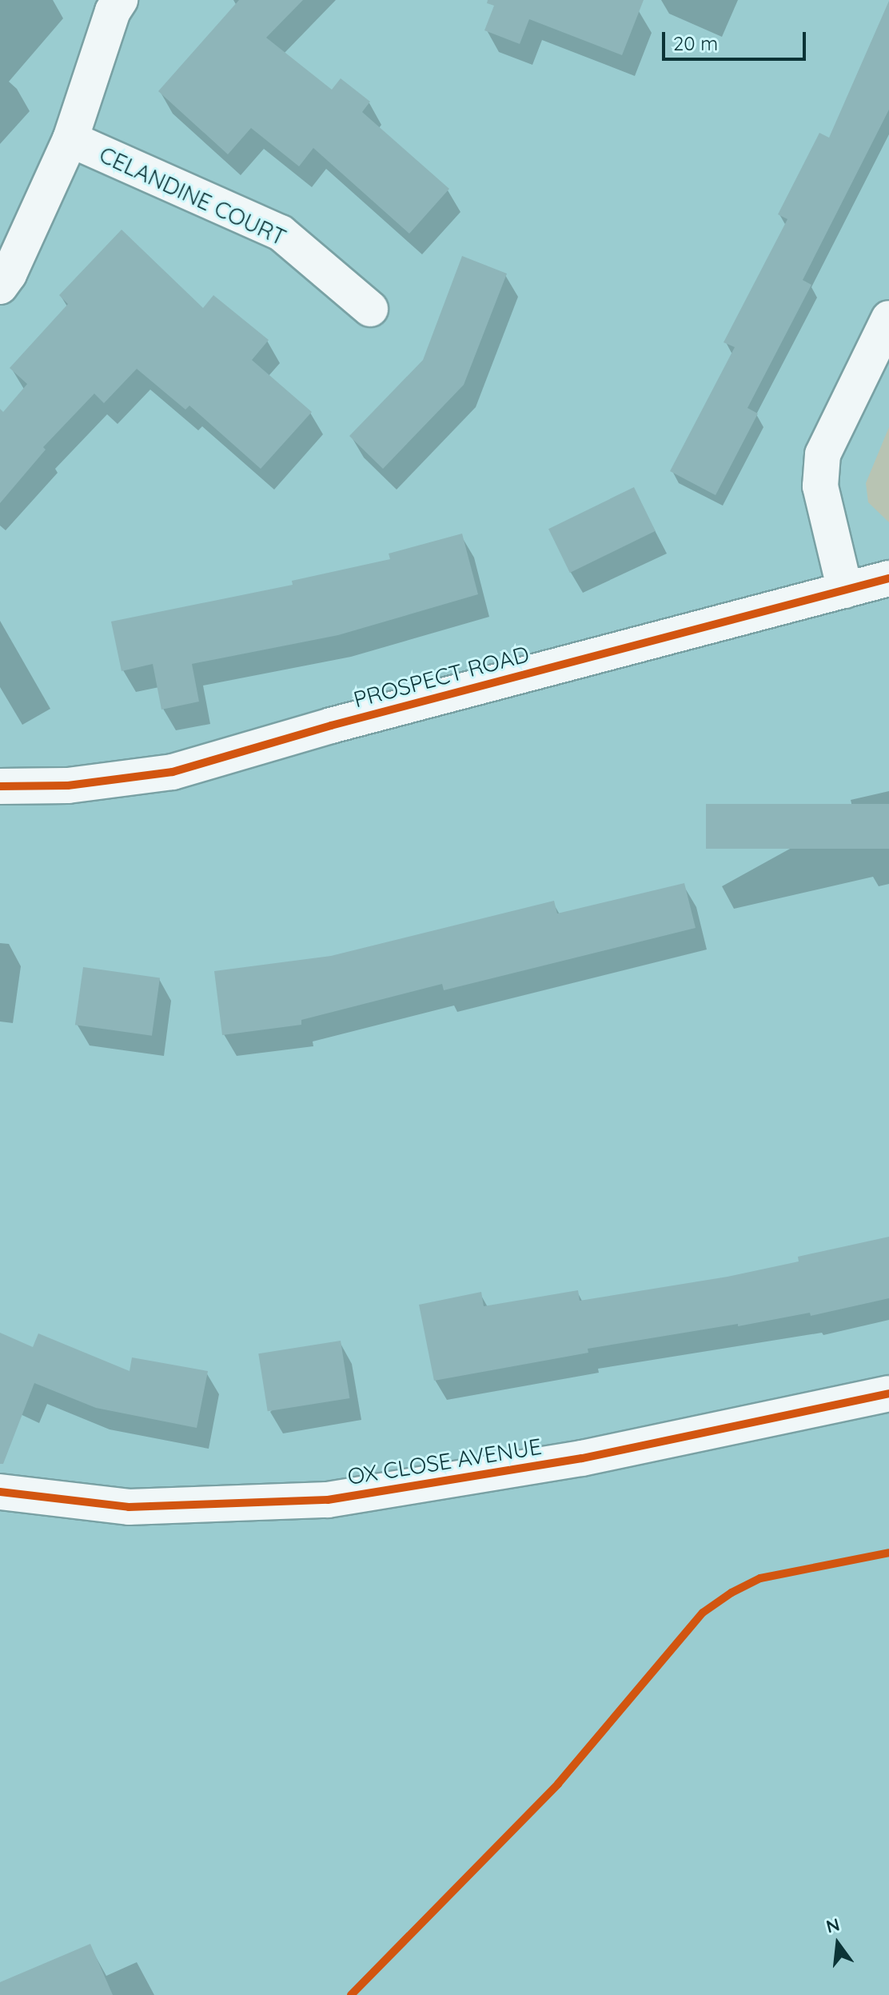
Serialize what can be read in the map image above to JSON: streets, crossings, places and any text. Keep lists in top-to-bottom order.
{
  "streets": {
    "street": ["CELANDINE COURT", "PROSPECT ROAD", "OX CLOSE AVENUE"]
  },
  "scale_bar": "20 m",
  "north": "top"
}
